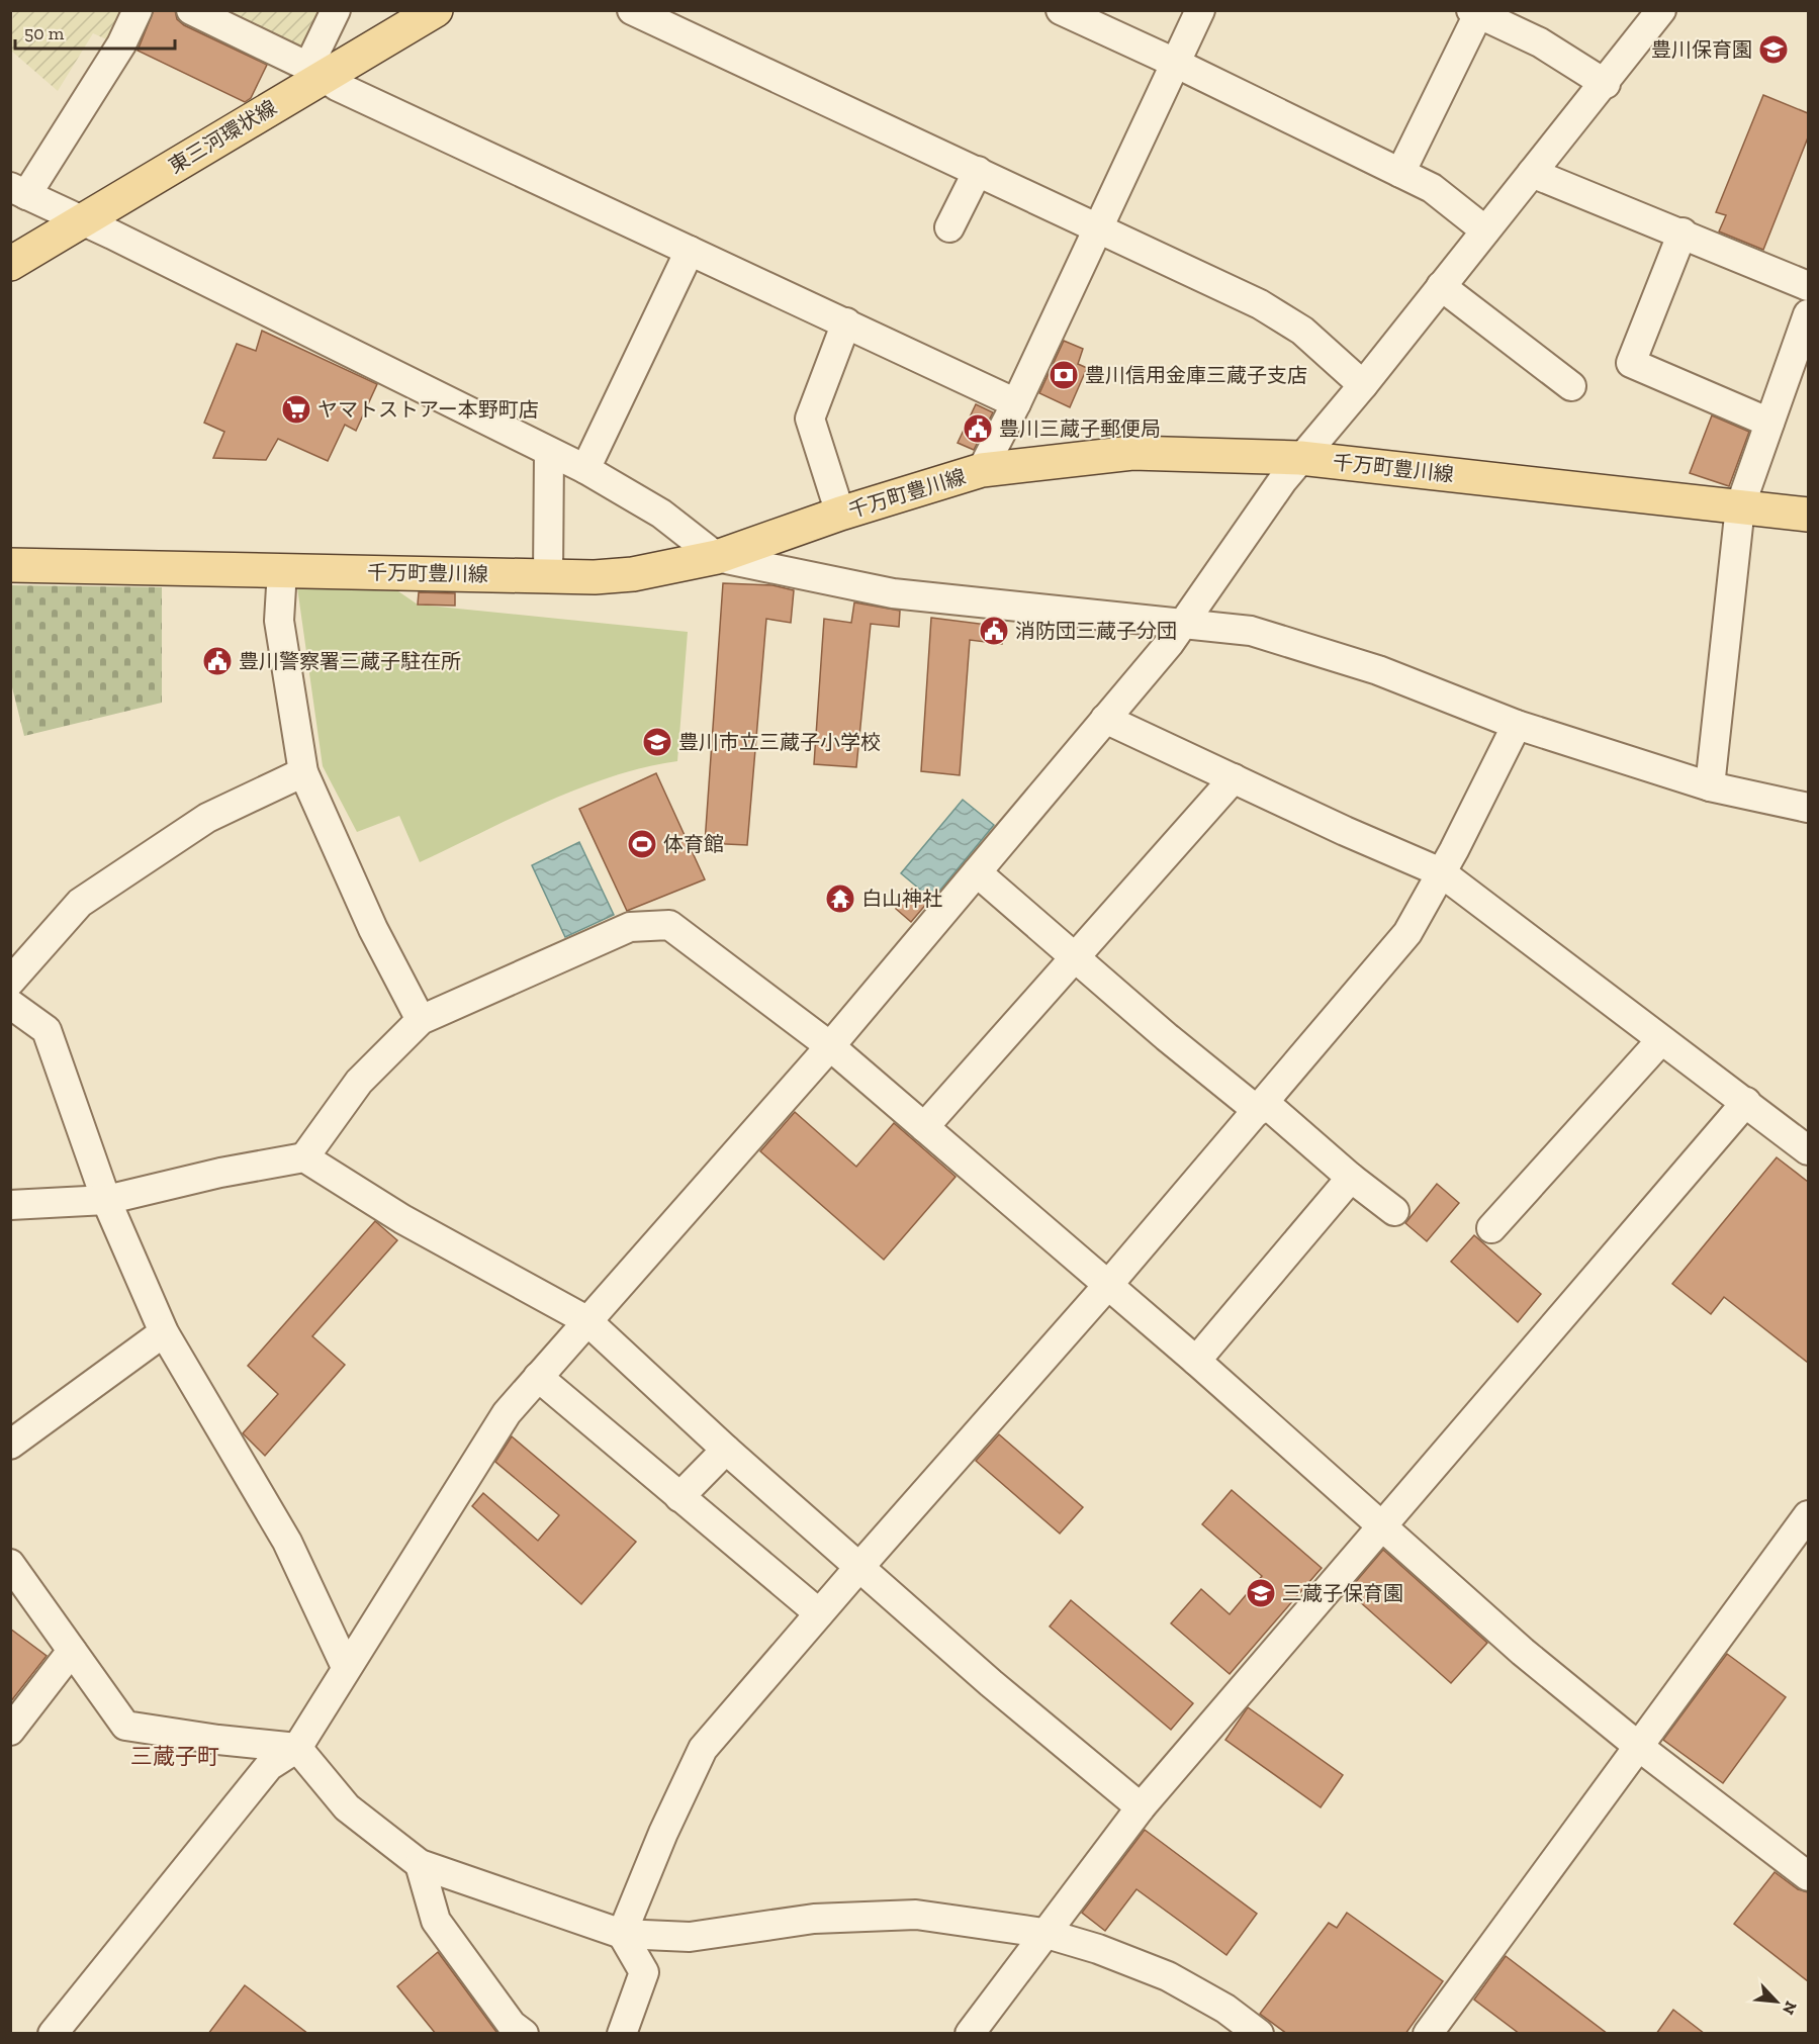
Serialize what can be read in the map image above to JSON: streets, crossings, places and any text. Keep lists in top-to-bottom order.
{
  "streets": {
    "main road": ["東三河環状線", "千万町豊川線"]
  },
  "districts": ["三蔵子町"],
  "places": {
    "school or university": ["豊川保育園", "豊川市立三蔵子小学校", "三蔵子保育園"],
    "bank": ["豊川信用金庫三蔵子支店"],
    "supermarket": ["ヤマトストアー本野町店"],
    "public building": ["豊川三蔵子郵便局", "消防団三蔵子分団", "豊川警察署三蔵子駐在所"],
    "sports": ["体育館"],
    "temple": ["白山神社"]
  },
  "scale_bar": "50 m",
  "north": "bottom right"
}
